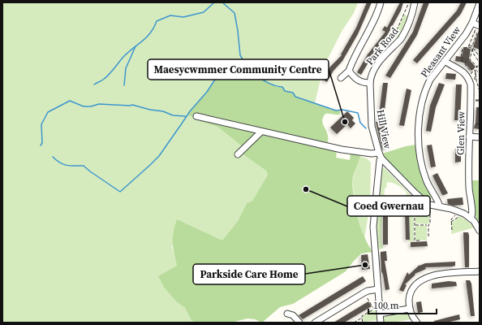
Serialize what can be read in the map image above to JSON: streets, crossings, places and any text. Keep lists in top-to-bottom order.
{
  "streets": {
    "street": [
      "Park Road",
      "Pleasant View",
      "Hill View",
      "Glen View"
    ]
  },
  "crossings": [
    ["Park Road", "Hill View"],
    ["Pleasant View", "Glen View"]
  ],
  "places": ["Maesycwmmer Community Centre", "Coed Gwernau", "Parkside Care Home"],
  "scale_bar": "100 m"
}
